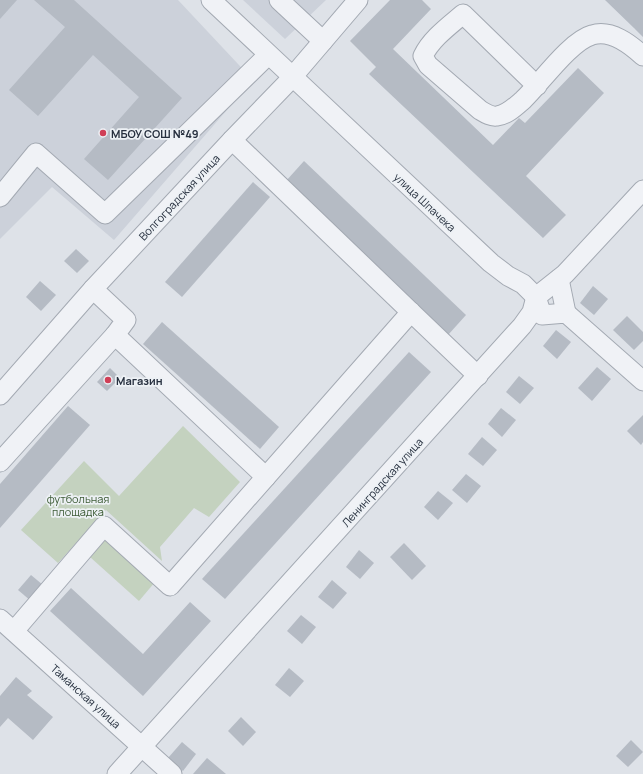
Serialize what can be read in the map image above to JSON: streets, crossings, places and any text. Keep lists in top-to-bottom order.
{
  "streets": {
    "street": [
      "Волгоградская улица",
      "улица Шпачека",
      "Ленинградская улица",
      "Таманская улица"
    ]
  },
  "crossings": [
    ["Волгоградская улица", "улица Шпачека"],
    ["улица Шпачека", "Ленинградская улица"],
    ["Ленинградская улица", "Таманская улица"]
  ],
  "parks": ["футбольная площадка"],
  "places": ["МБОУ СОШ №49", "Магазин"]
}
